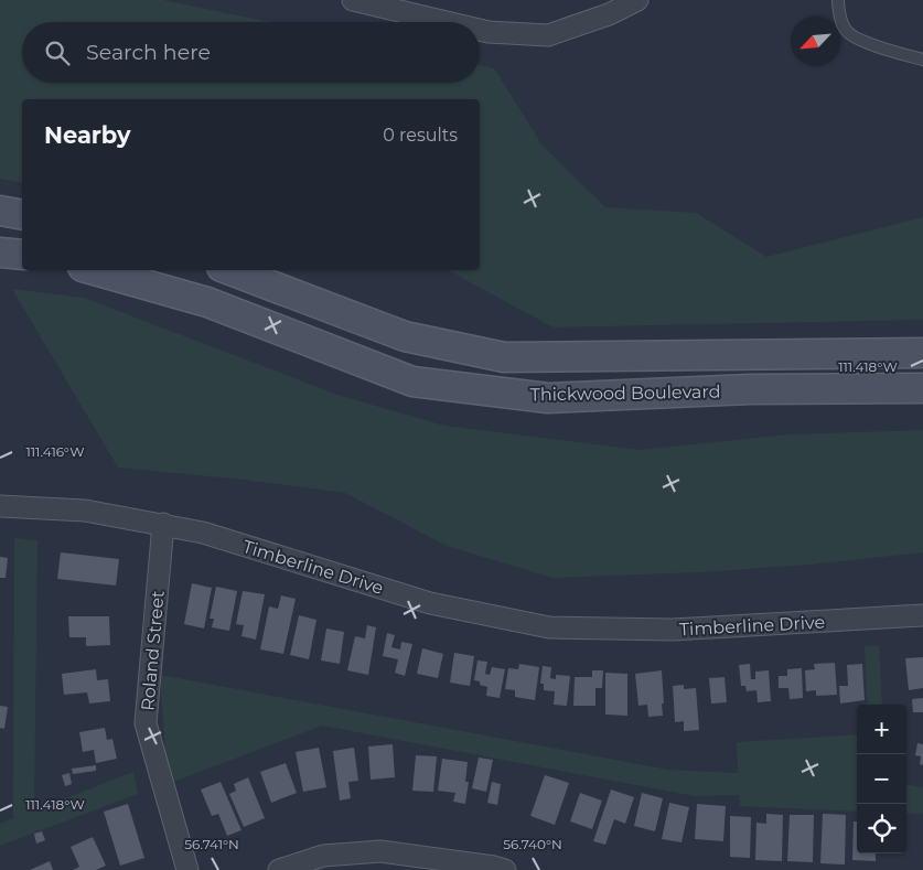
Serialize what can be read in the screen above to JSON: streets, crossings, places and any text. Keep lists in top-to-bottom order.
{
  "streets": {
    "main road": ["Thickwood Boulevard"],
    "street": ["Timberline Drive", "Roland Street"]
  },
  "crossings": [
    ["Timberline Drive", "Roland Street"]
  ],
  "north": "bottom left",
  "page": {
    "search": "Search here",
    "heading": ["Nearby", "0 results"],
    "map_buttons": ["+", "−"]
  },
  "coordinates": [
    "111.418°W",
    "111.416°W",
    "56.741°N",
    "56.740°N"
  ]
}
